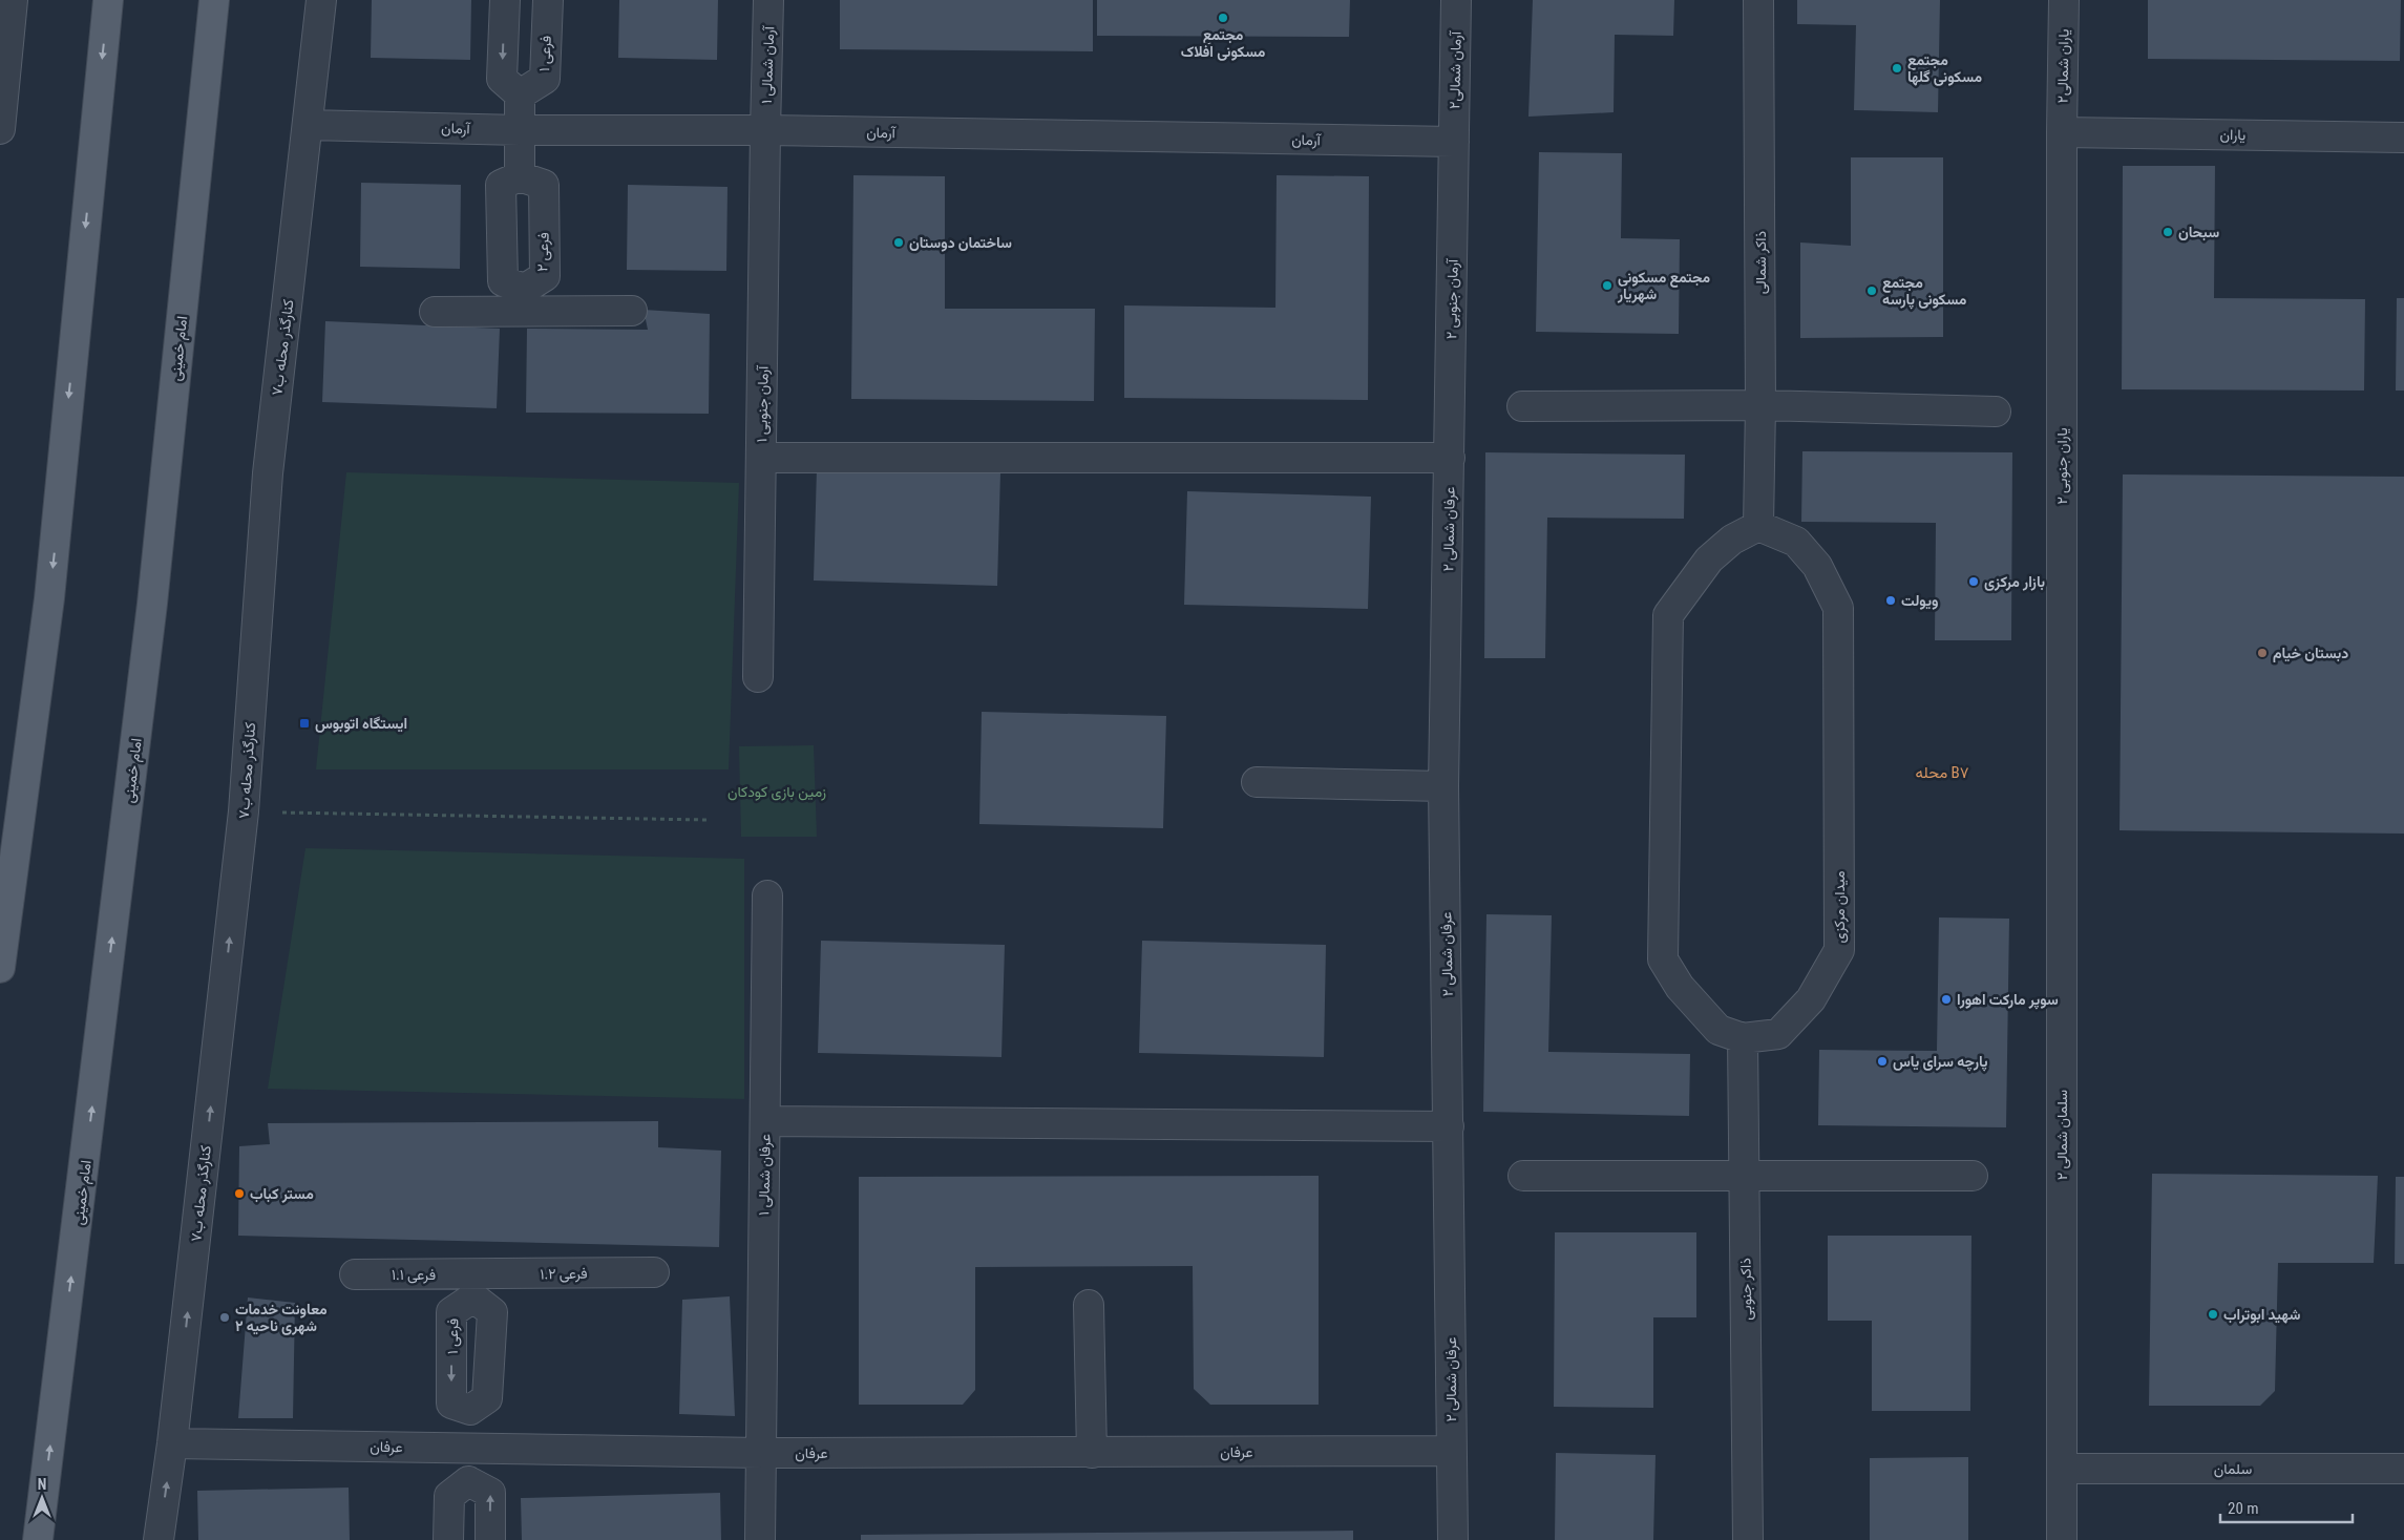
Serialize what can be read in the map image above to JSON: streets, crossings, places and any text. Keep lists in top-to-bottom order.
{
  "streets": {
    "main road": ["امام خمینی"],
    "street": [
      "فرعی ۱",
      "آرمان شمالی ۱",
      "یاران شمالی۲",
      "آرمان شمالی۲",
      "آرمان",
      "یاران",
      "فرعی ۲",
      "ذاکر شمالی",
      "آرمان جنوبی ۲",
      "کنارگذر محله ب۷",
      "آرمان جنوبی ۱",
      "یاران جنوبی ۲",
      "عرفان شمالی ۲",
      "میدان مرکزی",
      "سلمان شمالی ۲",
      "عرفان شمالی ۱",
      "فرعی ۱.۲",
      "فرعی ۱.۱",
      "ذاکر جنوبی",
      "عرفان",
      "سلمان"
    ]
  },
  "crossings": [
    ["فرعی ۱", "فرعی ۱.۲"],
    ["فرعی ۱", "فرعی ۱.۱"],
    ["آرمان شمالی ۱", "آرمان"],
    ["آرمان شمالی ۱", "آرمان جنوبی ۱"],
    ["یاران شمالی۲", "یاران"],
    ["یاران شمالی۲", "یاران جنوبی ۲"],
    ["آرمان شمالی۲", "آرمان"],
    ["آرمان شمالی۲", "آرمان جنوبی ۲"],
    ["آرمان", "آرمان جنوبی ۲"],
    ["آرمان", "کنارگذر محله ب۷"],
    ["آرمان", "آرمان جنوبی ۱"],
    ["یاران", "یاران جنوبی ۲"],
    ["ذاکر شمالی", "میدان مرکزی"],
    ["آرمان جنوبی ۲", "عرفان شمالی ۲"],
    ["کنارگذر محله ب۷", "عرفان"],
    ["یاران جنوبی ۲", "سلمان شمالی ۲"],
    ["عرفان شمالی ۲", "عرفان"],
    ["میدان مرکزی", "ذاکر جنوبی"],
    ["سلمان شمالی ۲", "سلمان"],
    ["عرفان شمالی ۱", "عرفان"],
    ["فرعی ۱.۲", "فرعی ۱.۱"]
  ],
  "one_way": ["فرعی ۱", "کنارگذر محله ب۷"],
  "districts": ["محله B۷"],
  "parks": ["زمین بازی کودکان"],
  "places": {
    "other": [
      "مجتمع مسکونی افلاک",
      "مجتمع مسکونی گلها",
      "سبحان",
      "ساختمان دوستان",
      "مجتمع مسکونی شهریار",
      "مجتمع مسکونی پارسه",
      "بازار مرکزی",
      "ویولت",
      "دبستان خیام",
      "سوپر مارکت اهورا",
      "پارچه سرای یاس",
      "مستر کباب",
      "شهید ابوتراب",
      "معاونت خدمات شهری ناحیه ۲"
    ],
    "transit": ["ایستگاه اتوبوس"]
  },
  "scale_bar": "20 m",
  "north": "top"
}
